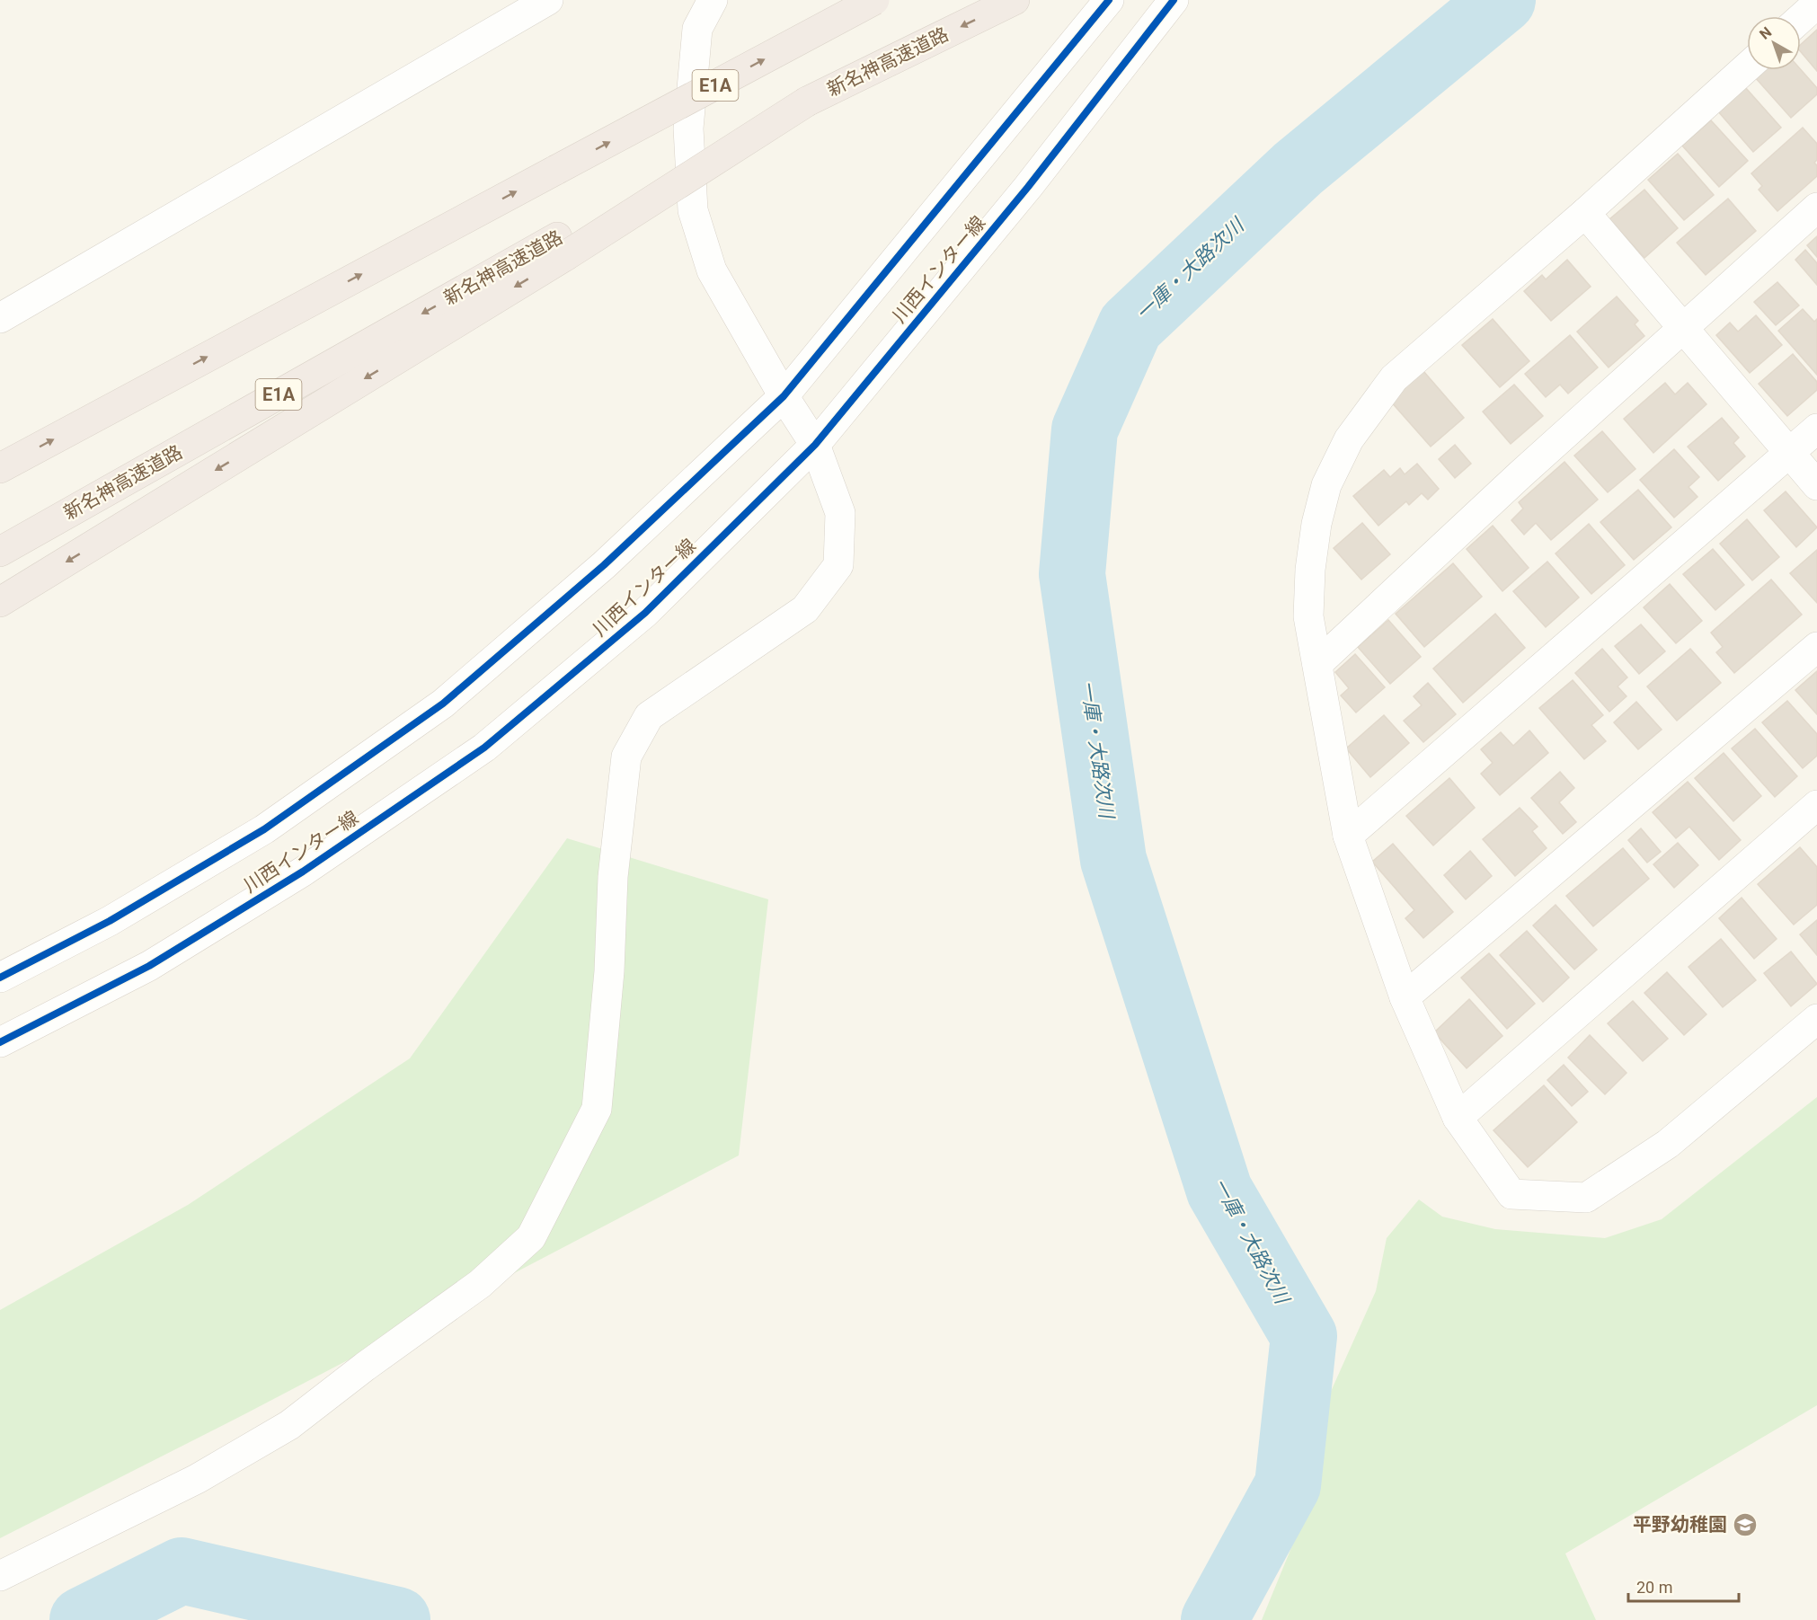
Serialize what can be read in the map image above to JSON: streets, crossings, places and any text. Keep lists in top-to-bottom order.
{
  "streets": {
    "highway": ["新名神高速道路", "E1A"],
    "street": ["川西インター線"]
  },
  "water": ["一庫・大路次川"],
  "places": {
    "school or university": ["平野幼稚園"]
  },
  "scale_bar": "20 m",
  "north": "top left"
}
